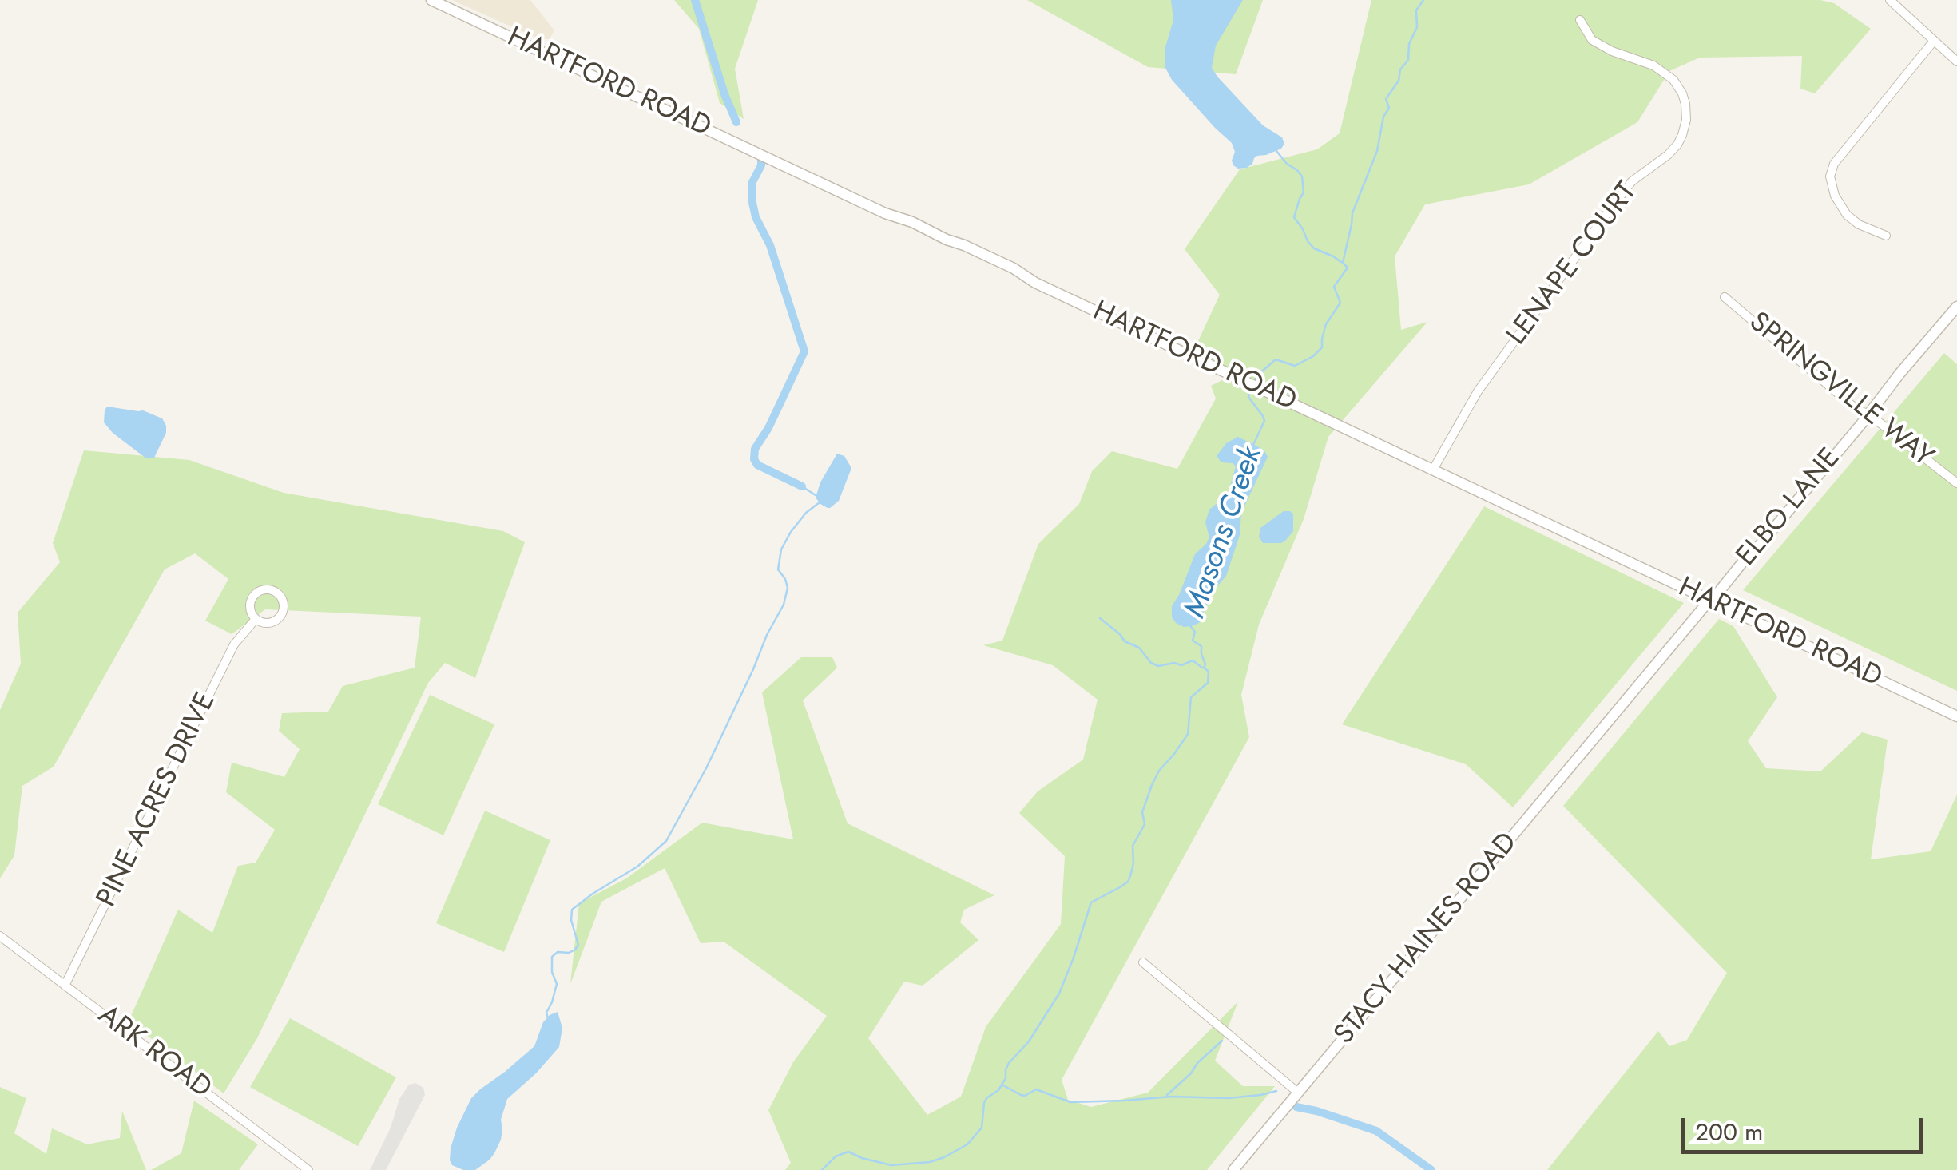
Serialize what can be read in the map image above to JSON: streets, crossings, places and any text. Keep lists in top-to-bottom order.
{
  "streets": {
    "street": [
      "HARTFORD ROAD",
      "LENAPE COURT",
      "SPRINGVILLE WAY",
      "ELBO LANE",
      "PINE ACRES DRIVE",
      "STACY HAINES ROAD",
      "ARK ROAD"
    ]
  },
  "crossings": [
    ["HARTFORD ROAD", "LENAPE COURT"],
    ["HARTFORD ROAD", "ELBO LANE"],
    ["SPRINGVILLE WAY", "ELBO LANE"],
    ["ELBO LANE", "STACY HAINES ROAD"],
    ["PINE ACRES DRIVE", "ARK ROAD"]
  ],
  "water": ["Masons Creek"],
  "scale_bar": "200 m"
}
